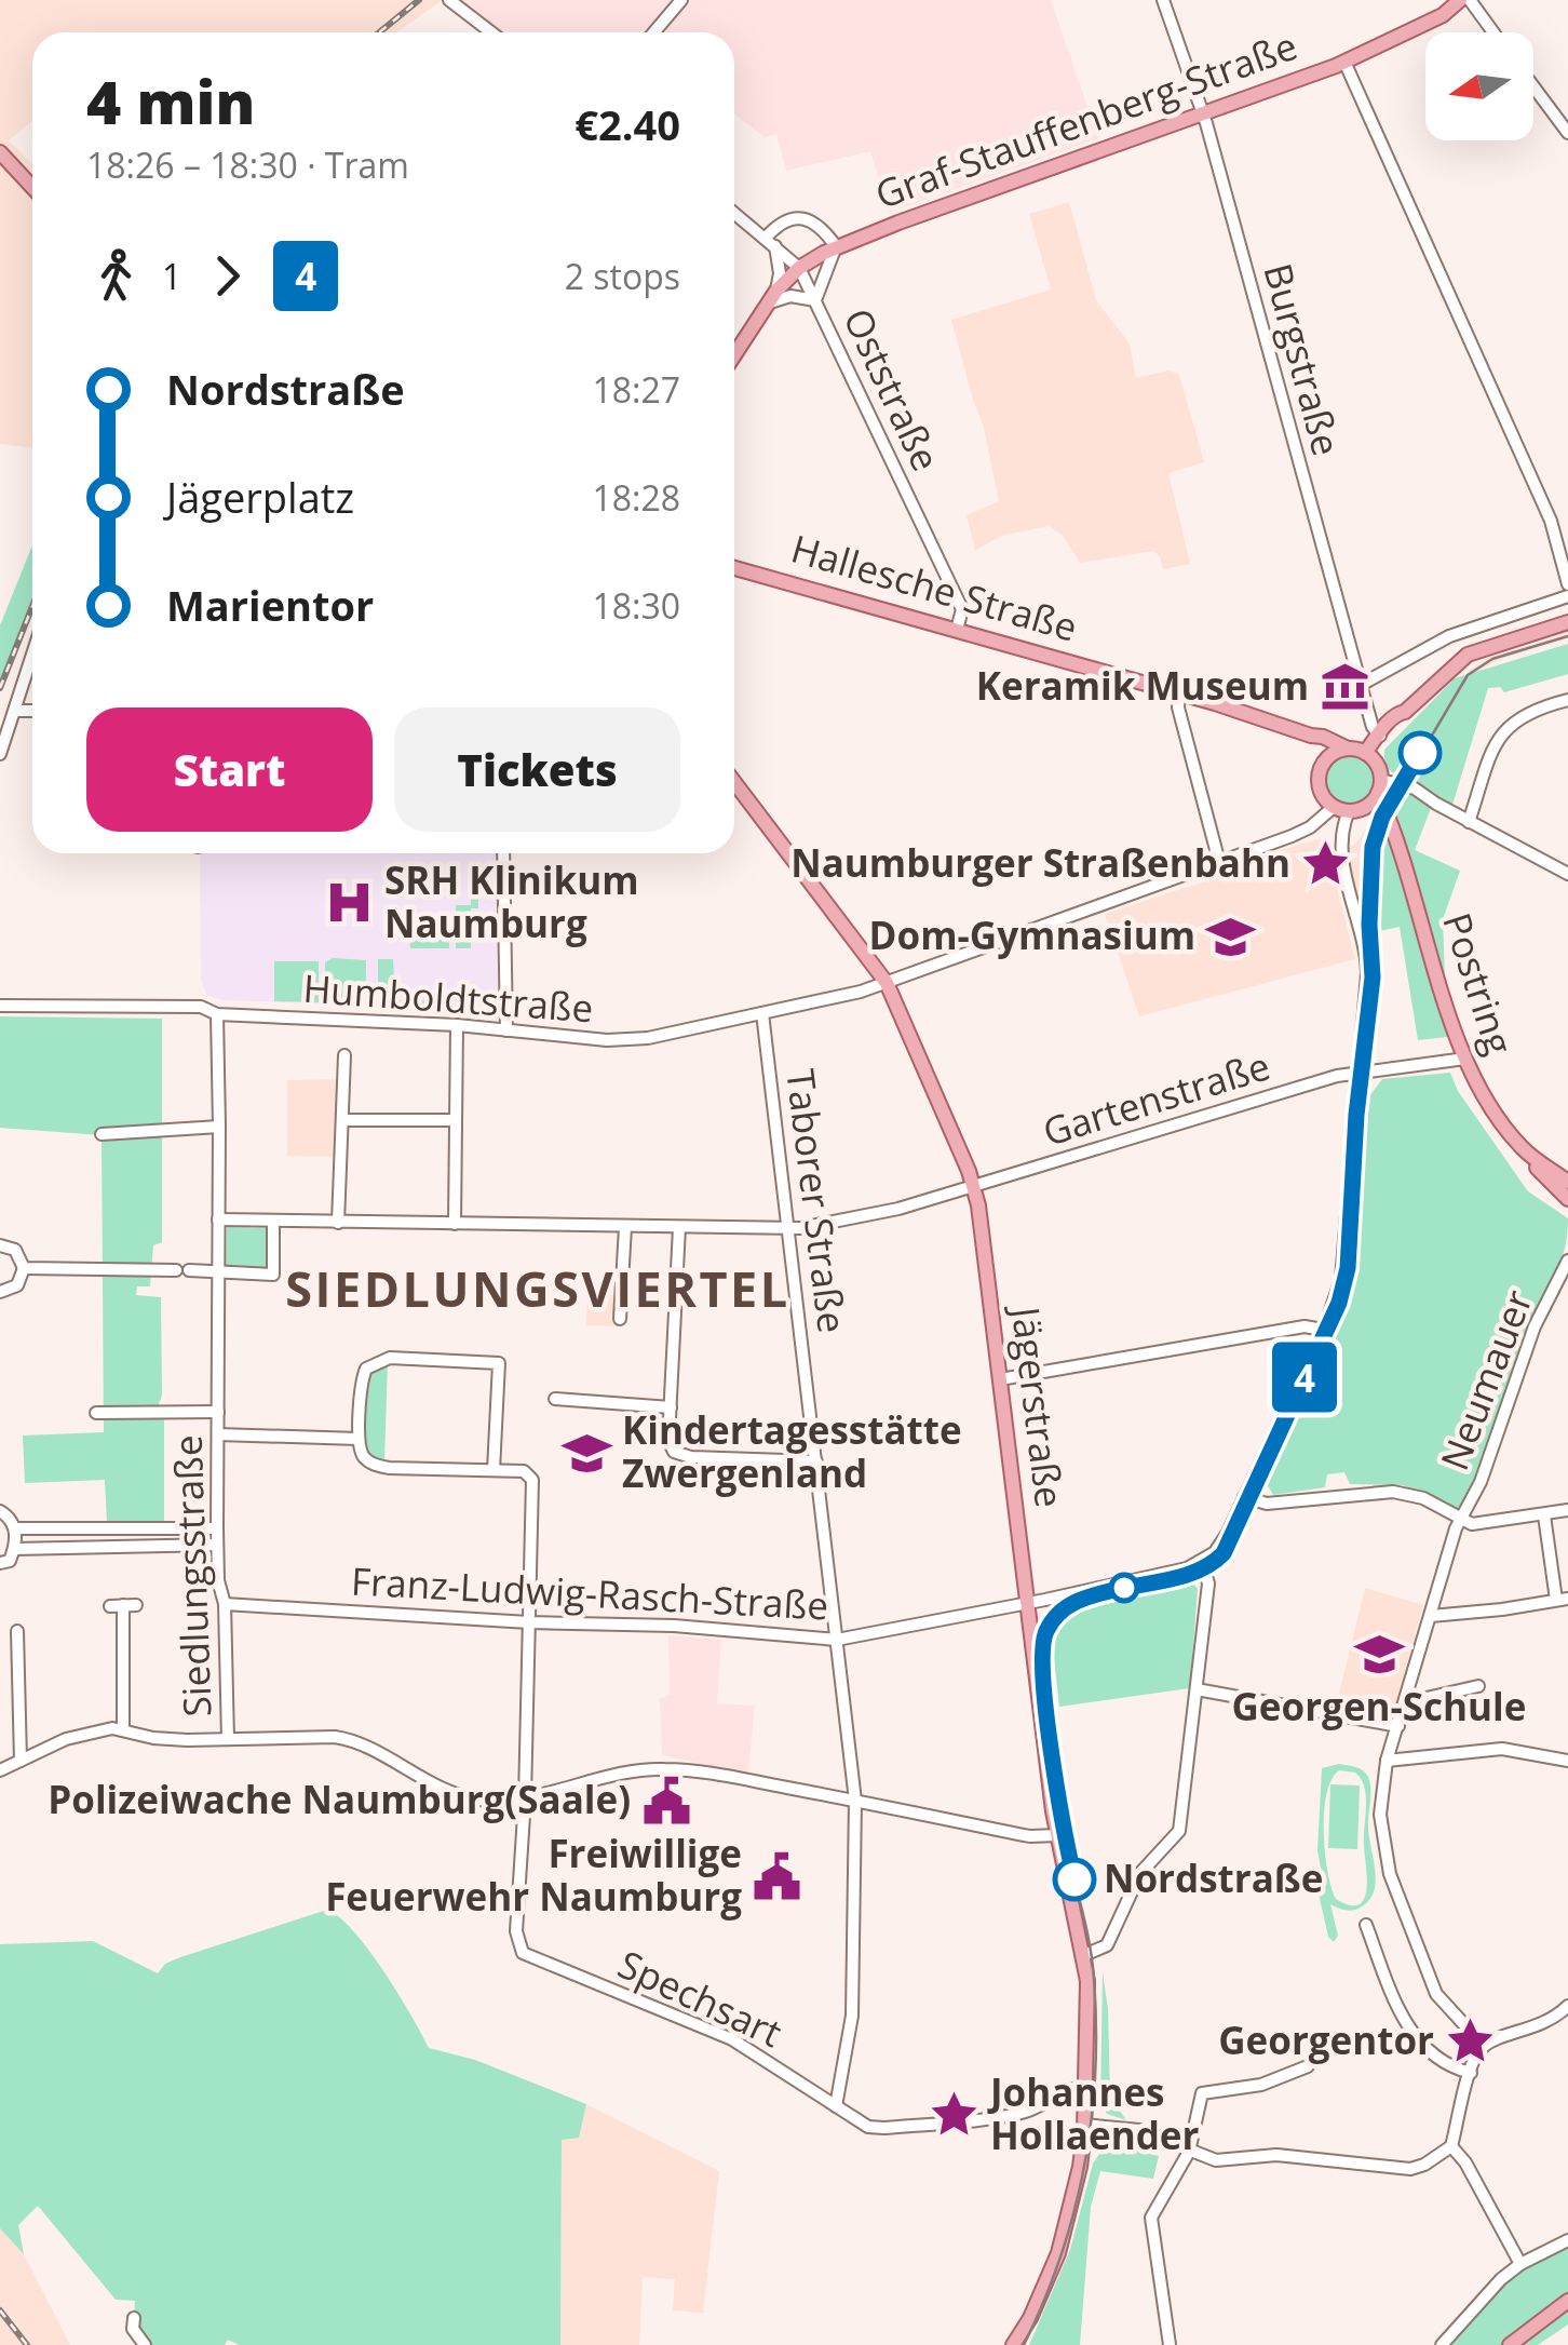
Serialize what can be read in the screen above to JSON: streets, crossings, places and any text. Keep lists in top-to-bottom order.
{
  "streets": {
    "main road": [
      "Graf-Stauffenberg-Straße",
      "Hallesche Straße",
      "Postring",
      "Jägerstraße"
    ],
    "street": [
      "Burgstraße",
      "Oststraße",
      "Humboldtstraße",
      "Gartenstraße",
      "Taborer Straße",
      "Neumauer",
      "Siedlungsstraße",
      "Franz-Ludwig-Rasch-Straße",
      "Spechsart"
    ]
  },
  "crossings": [
    ["Graf-Stauffenberg-Straße", "Burgstraße"],
    ["Graf-Stauffenberg-Straße", "Oststraße"],
    ["Oststraße", "Hallesche Straße"],
    ["Hallesche Straße", "Postring"],
    ["Hallesche Straße", "Humboldtstraße"],
    ["Postring", "Humboldtstraße"],
    ["Postring", "Gartenstraße"],
    ["Humboldtstraße", "Taborer Straße"],
    ["Humboldtstraße", "Jägerstraße"],
    ["Humboldtstraße", "Siedlungsstraße"],
    ["Gartenstraße", "Taborer Straße"],
    ["Gartenstraße", "Jägerstraße"],
    ["Gartenstraße", "Siedlungsstraße"],
    ["Taborer Straße", "Franz-Ludwig-Rasch-Straße"],
    ["Taborer Straße", "Spechsart"],
    ["Jägerstraße", "Franz-Ludwig-Rasch-Straße"],
    ["Jägerstraße", "Spechsart"],
    ["Siedlungsstraße", "Franz-Ludwig-Rasch-Straße"]
  ],
  "districts": ["SIEDLUNGSVIERTEL"],
  "places": {
    "museum": ["Keramik Museum"],
    "place": ["Naumburger Straßenbahn", "Georgentor", "Johannes Hollaender"],
    "hospital": ["SRH Klinikum Naumburg"],
    "school or university": ["Dom-Gymnasium", "Kindertagesstätte Zwergenland", "Georgen-Schule"],
    "public building": ["Polizeiwache Naumburg(Saale)", "Freiwillige Feuerwehr Naumburg"],
    "other": ["Nordstraße"]
  },
  "lines": ["tram line 4"],
  "north": "left",
  "page": {
    "on_map": "4",
    "heading": ["4 min", "18:26 – 18:30 · Tram", "€2.40"],
    "legs": ["1", "4", "2 stops"],
    "list": [
      {
        "name": "Nordstraße",
        "value": "18:27"
      },
      {
        "name": "Jägerplatz",
        "value": "18:28"
      },
      {
        "name": "Marientor",
        "value": "18:30"
      }
    ],
    "buttons": ["Start", "Tickets"]
  }
}
